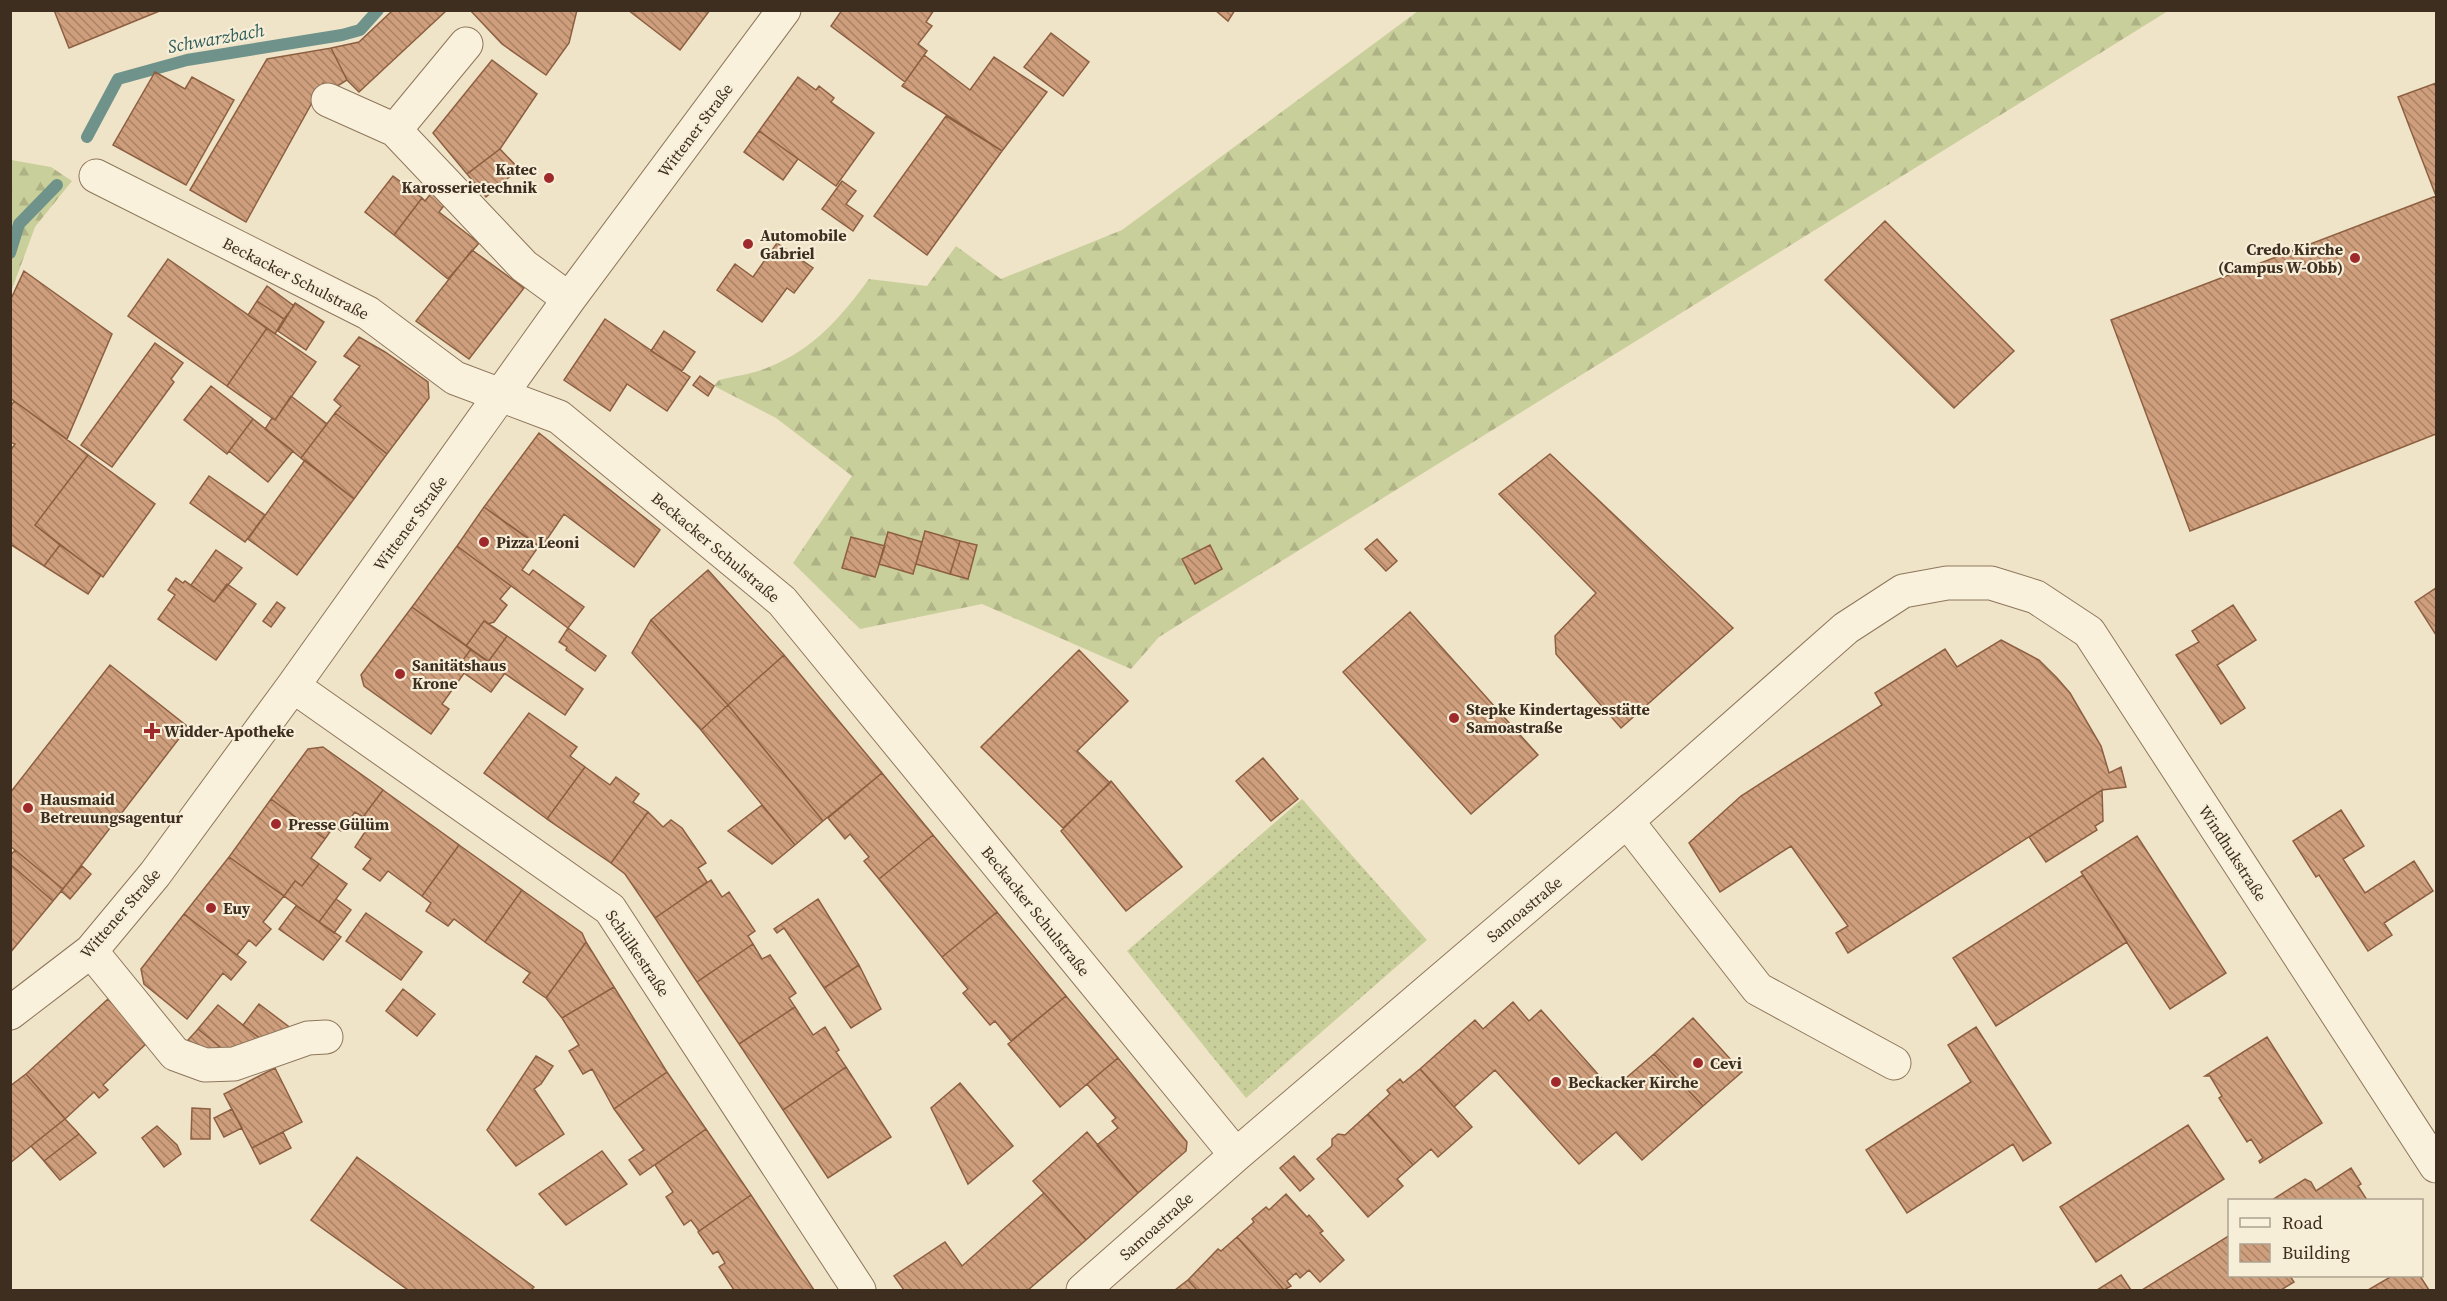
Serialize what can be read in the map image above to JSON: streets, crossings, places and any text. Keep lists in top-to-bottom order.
{
  "streets": {
    "street": [
      "Wittener Straße",
      "Beckacker Schulstraße",
      "Windhukstraße",
      "Samoastraße",
      "Schülkestraße"
    ]
  },
  "crossings": [
    ["Wittener Straße", "Beckacker Schulstraße"],
    ["Wittener Straße", "Schülkestraße"],
    ["Beckacker Schulstraße", "Samoastraße"],
    ["Windhukstraße", "Samoastraße"]
  ],
  "water": ["Schwarzbach"],
  "places": {
    "other": [
      "Katec Karosserietechnik",
      "Automobile Gabriel",
      "Credo Kirche (Campus W-Obb)",
      "Pizza Leoni",
      "Sanitätshaus Krone",
      "Stepke Kindertagesstätte Samoastraße",
      "Hausmaid Betreuungsagentur",
      "Presse Gülüm",
      "Euy",
      "Cevi",
      "Beckacker Kirche"
    ],
    "health": ["Widder-Apotheke"]
  },
  "legend": ["Road", "Building"]
}
